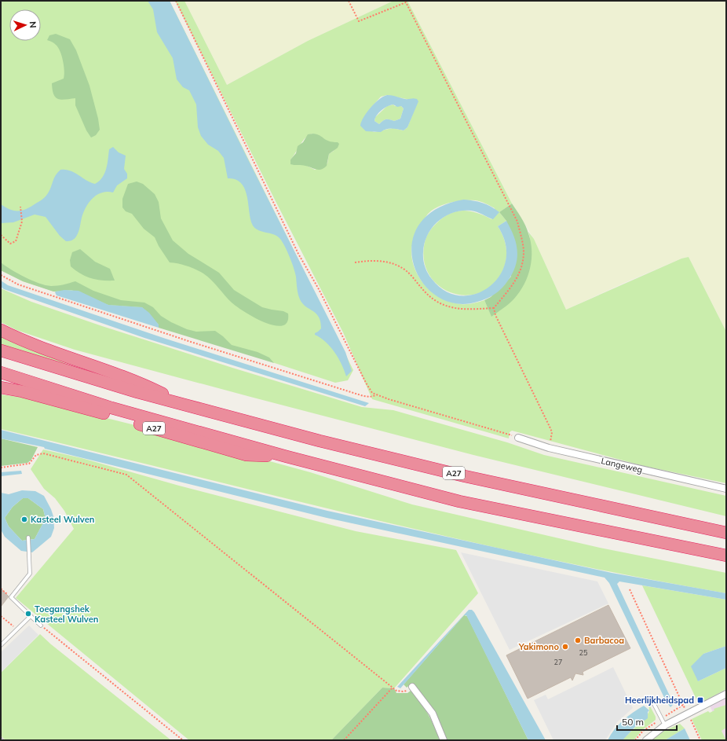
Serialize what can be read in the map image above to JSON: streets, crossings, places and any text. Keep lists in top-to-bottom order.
{
  "streets": {
    "highway": ["A27"],
    "street": ["Langeweg"]
  },
  "places": {
    "other": [
      "Kasteel Wulven",
      "Toegangshek Kasteel Wulven",
      "Barbacoa",
      "Yakimono"
    ],
    "transit": ["Heerlijkheidspad"]
  },
  "house_numbers": ["25", "27"],
  "scale_bar": "50 m",
  "north": "right"
}
